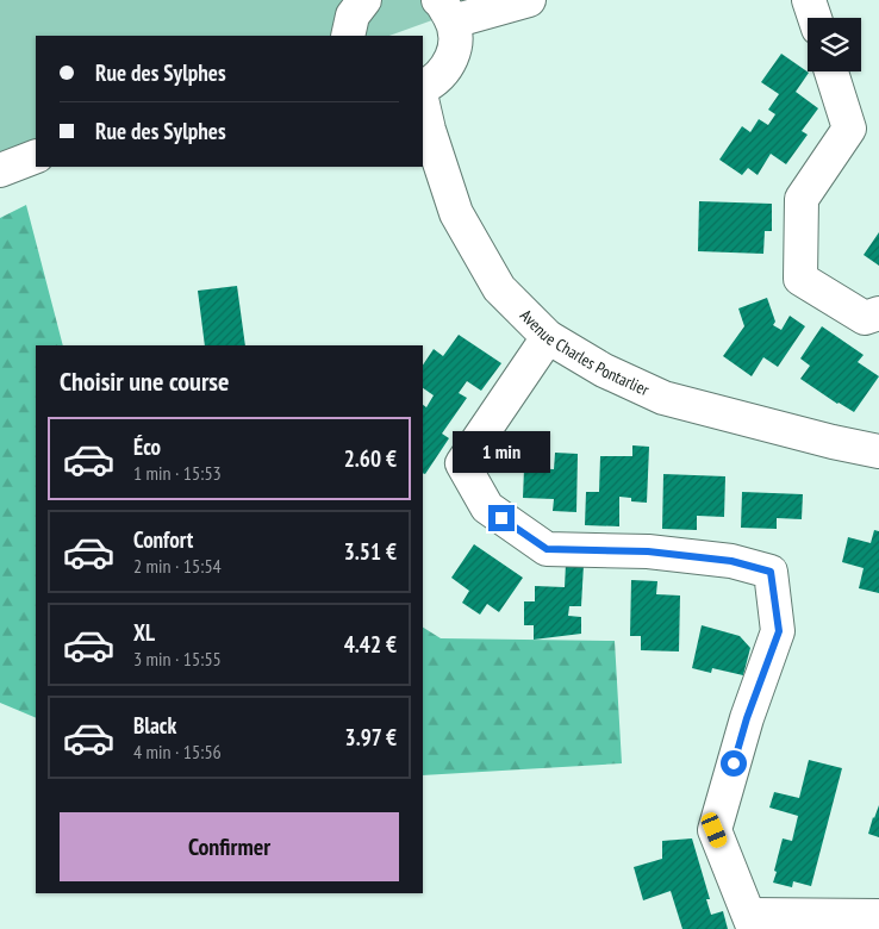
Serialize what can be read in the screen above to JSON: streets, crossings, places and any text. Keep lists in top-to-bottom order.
{
  "streets": {
    "street": ["Avenue Charles Pontarlier"]
  },
  "page": {
    "banner": ["Rue des Sylphes", "Rue des Sylphes"],
    "heading": "Choisir une course",
    "list": [
      {
        "name": "Éco",
        "note": "1 min · 15:53",
        "value": "2.60 €"
      },
      {
        "name": "Confort",
        "note": "2 min · 15:54",
        "value": "3.51 €"
      },
      {
        "name": "XL",
        "note": "3 min · 15:55",
        "value": "4.42 €"
      },
      {
        "name": "Black",
        "note": "4 min · 15:56",
        "value": "3.97 €"
      }
    ],
    "bubble": "1 min",
    "buttons": "Confirmer"
  }
}
